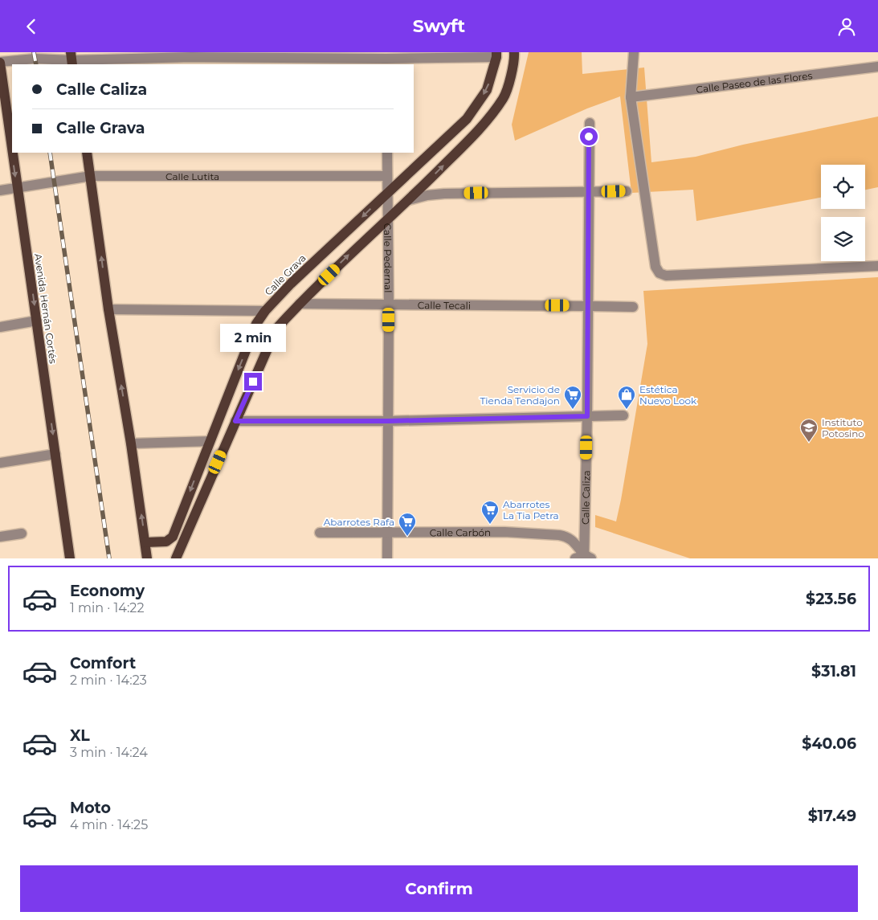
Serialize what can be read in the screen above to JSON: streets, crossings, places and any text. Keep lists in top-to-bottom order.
{
  "streets": {
    "main road": ["Calle Grava", "Avenida Hernán Cortés"],
    "street": [
      "Calle Paseo de las Flores",
      "Calle Lutita",
      "Calle Pedernal",
      "Calle Tecali",
      "Calle Caliza",
      "Calle Carbón"
    ]
  },
  "crossings": [
    ["Calle Lutita", "Calle Pedernal"],
    ["Calle Lutita", "Avenida Hernán Cortés"],
    ["Calle Pedernal", "Calle Grava"],
    ["Calle Pedernal", "Calle Tecali"],
    ["Calle Pedernal", "Calle Carbón"],
    ["Calle Tecali", "Calle Caliza"],
    ["Calle Caliza", "Calle Carbón"]
  ],
  "places": {
    "supermarket": ["Servicio de Tienda Tendajon", "Abarrotes La Tia Petra", "Abarrotes Rafa"],
    "shop": ["Estética Nuevo Look"],
    "school or university": ["Instituto Potosino"]
  },
  "page": {
    "header": "Swyft",
    "banner": ["Calle Caliza", "Calle Grava"],
    "bubble": "2 min",
    "list": [
      {
        "name": "Economy",
        "note": "1 min · 14:22",
        "value": "$23.56"
      },
      {
        "name": "Comfort",
        "note": "2 min · 14:23",
        "value": "$31.81"
      },
      {
        "name": "XL",
        "note": "3 min · 14:24",
        "value": "$40.06"
      },
      {
        "name": "Moto",
        "note": "4 min · 14:25",
        "value": "$17.49"
      }
    ],
    "buttons": "Confirm"
  }
}
